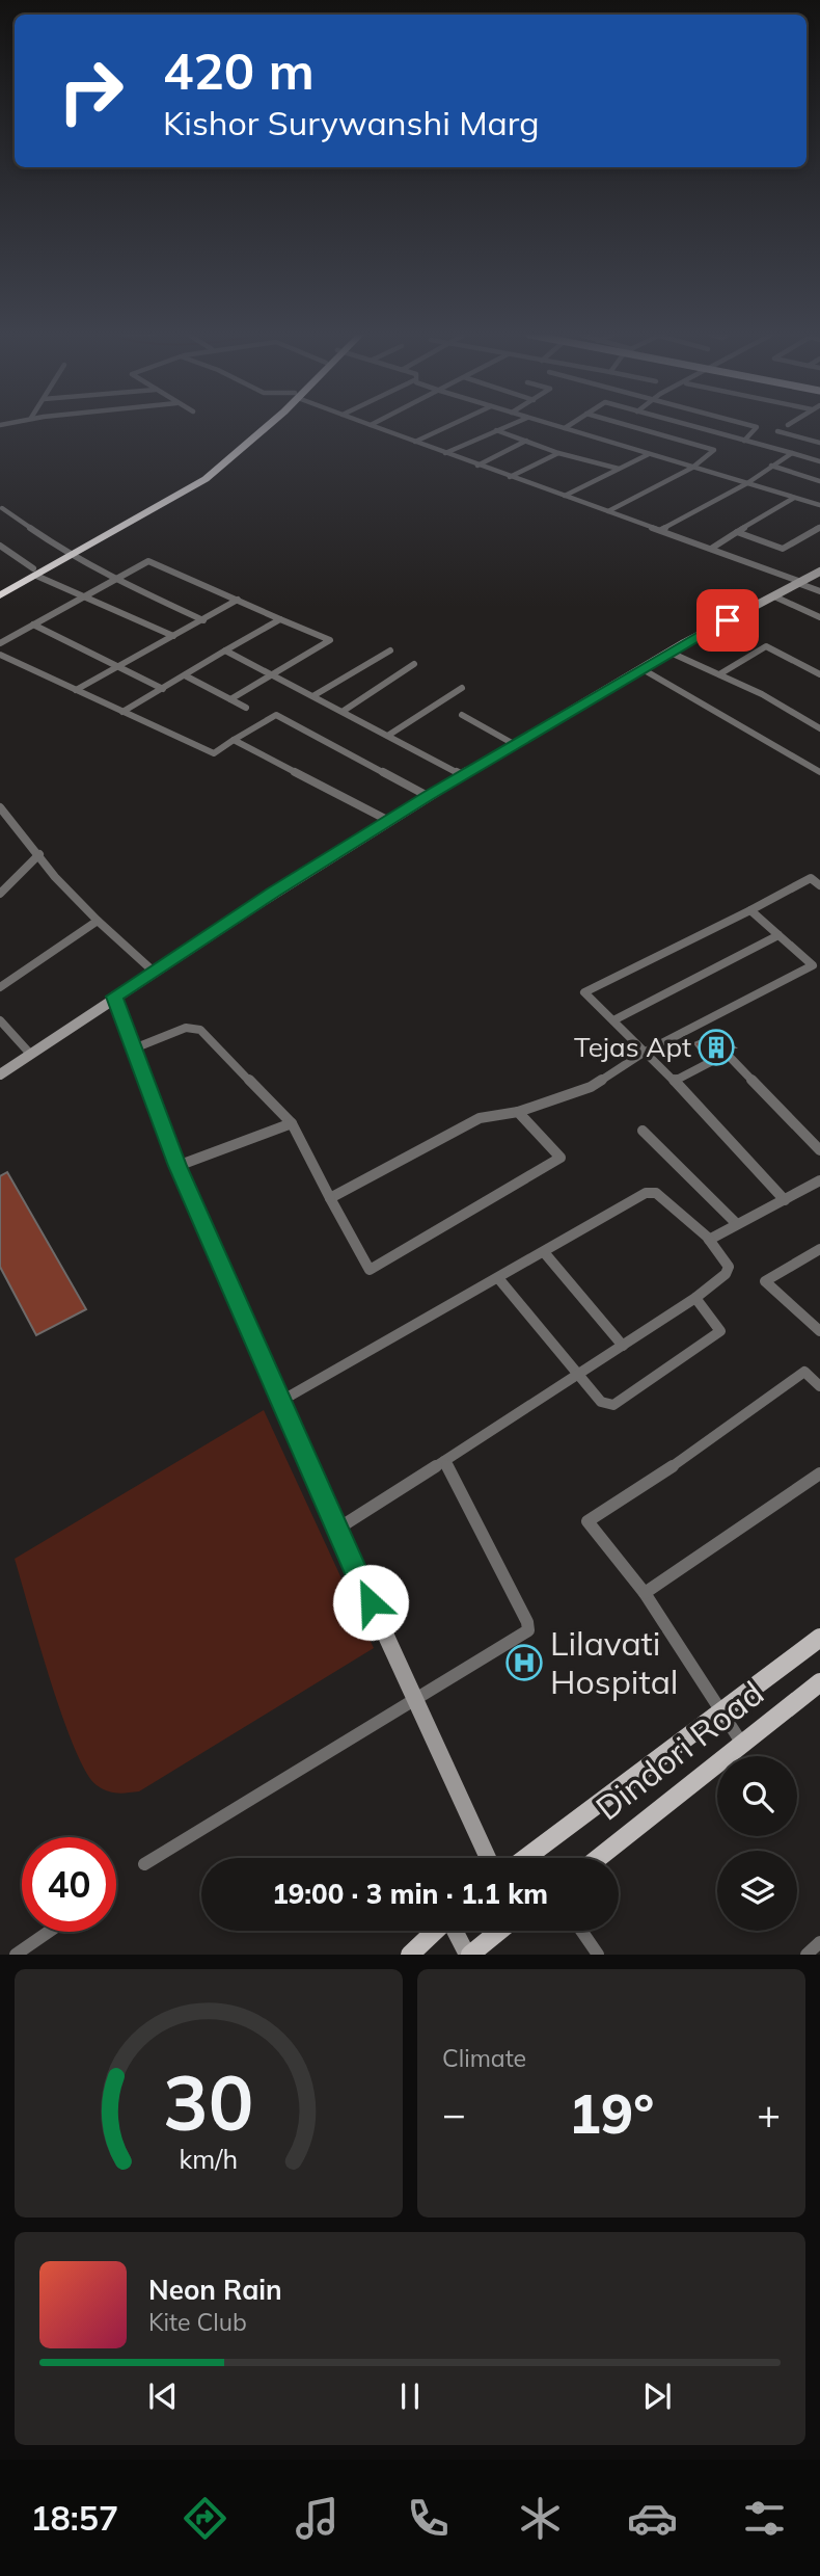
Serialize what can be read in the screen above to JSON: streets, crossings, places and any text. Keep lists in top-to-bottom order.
{
  "streets": {
    "main road": ["Dindori Road"]
  },
  "places": {
    "building": ["Tejas Apt"],
    "hospital": ["Lilavati Hospital"]
  },
  "page": {
    "turn": ["420 m", "Kishor Surywanshi Marg"],
    "limit": "40",
    "trip": "19:00 · 3 min · 1.1 km",
    "tile": "Climate",
    "heat": ["−", "19°", "+"],
    "song": ["Neon Rain", "Kite Club"],
    "tabs": "18:57",
    "gauge": ["30", "km/h"]
  }
}
